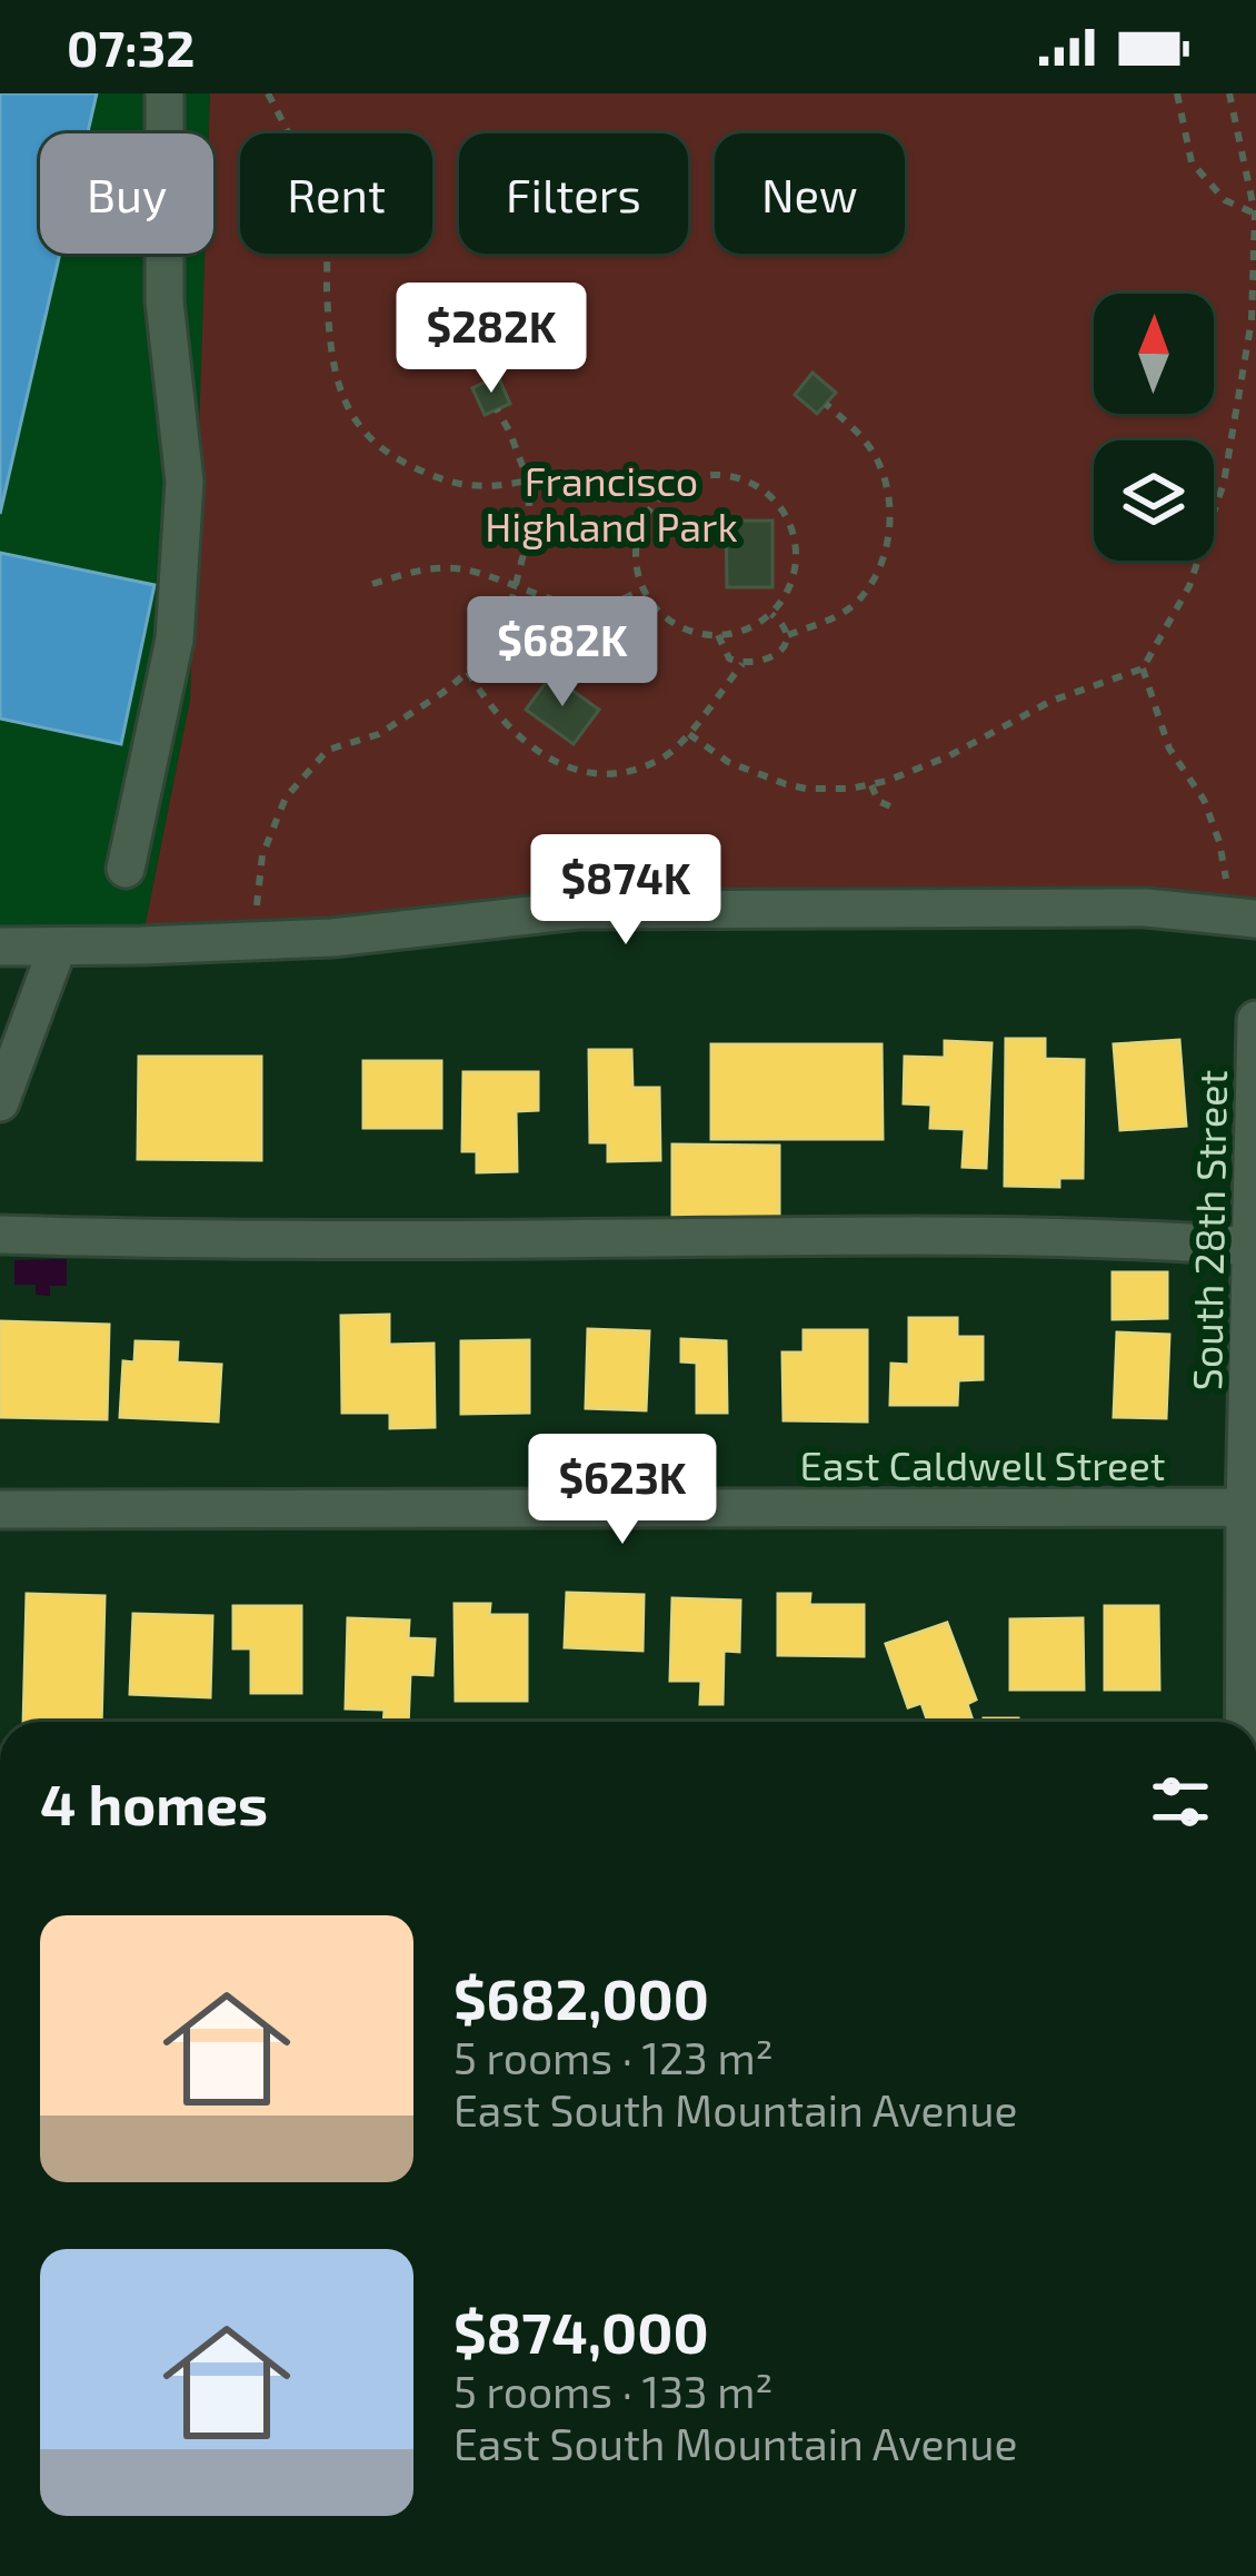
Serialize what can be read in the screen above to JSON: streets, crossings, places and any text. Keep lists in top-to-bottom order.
{
  "streets": {
    "street": ["South 28th Street", "East Caldwell Street"]
  },
  "crossings": [
    ["South 28th Street", "East Caldwell Street"]
  ],
  "parks": ["Francisco Highland Park"],
  "north": "top",
  "page": {
    "status": "07:32",
    "chip": [
      "Buy",
      "Rent",
      "Filters",
      "New"
    ],
    "price": [
      "$282K",
      "$682K",
      "$874K",
      "$623K"
    ],
    "heading": "4 homes",
    "list": [
      {
        "name": "$682,000",
        "note": "5 rooms · 123 m² · East South Mountain Avenue"
      },
      {
        "name": "$874,000",
        "note": "5 rooms · 133 m² · East South Mountain Avenue"
      }
    ]
  }
}
